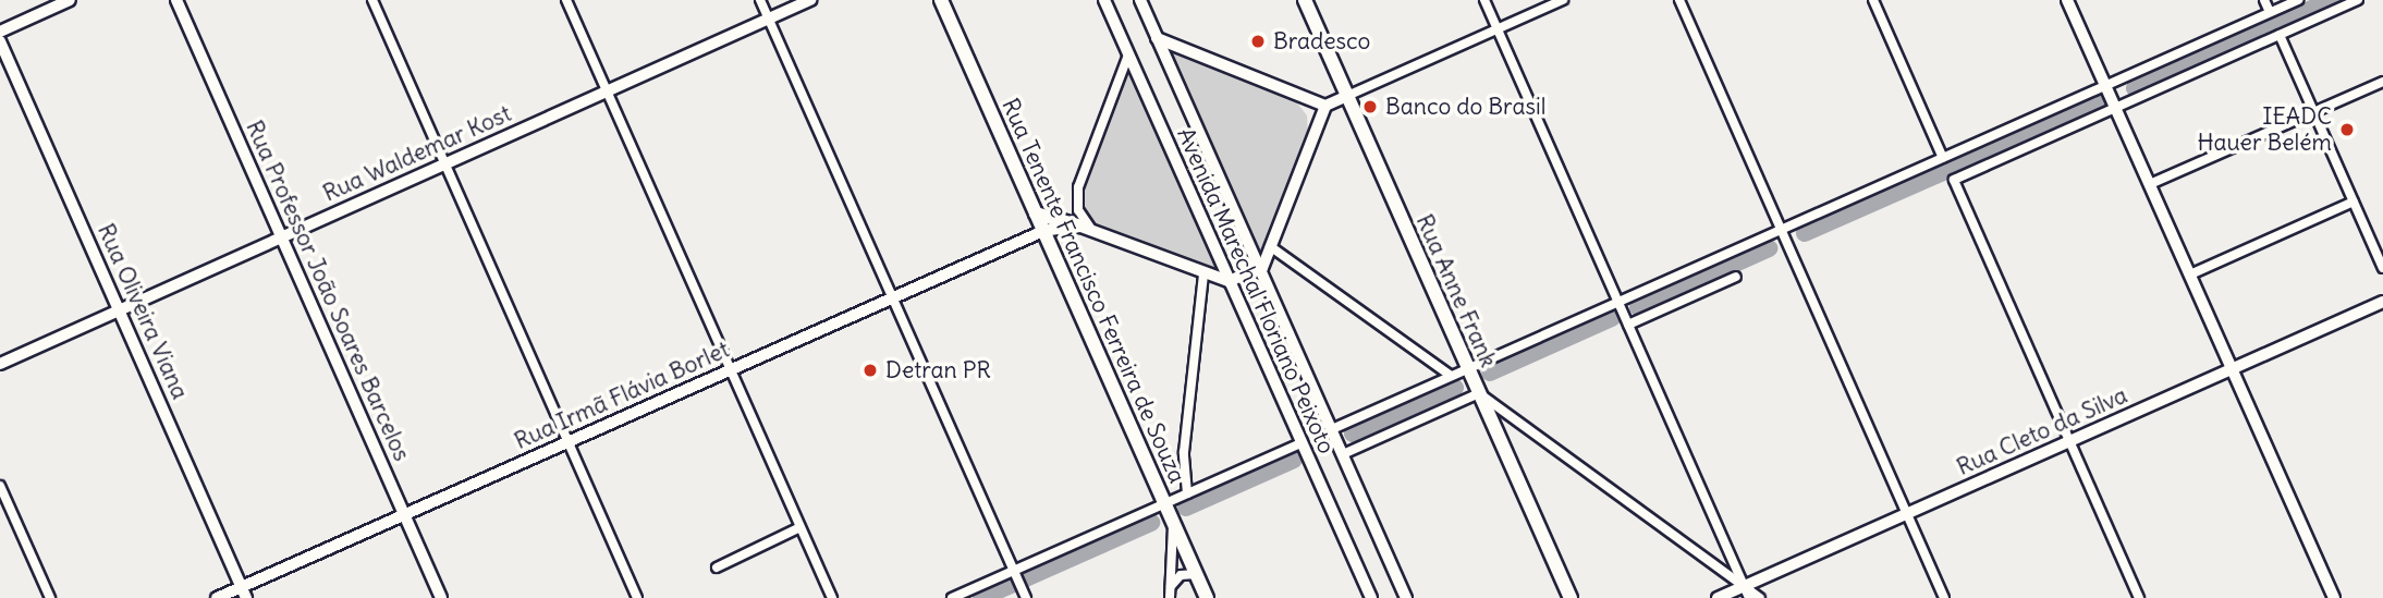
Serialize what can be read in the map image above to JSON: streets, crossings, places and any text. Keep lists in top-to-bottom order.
{
  "streets": {
    "main road": [
      "Rua Professor João Soares Barcelos",
      "Rua Tenente Francisco Ferreira de Souza",
      "Rua Anne Frank",
      "Rua Oliveira Viana"
    ],
    "street": [
      "Rua Waldemar Kost",
      "Avenida Marechal Floriano Peixoto",
      "Rua Irmã Flávia Borlet",
      "Rua Cleto da Silva"
    ]
  },
  "crossings": [
    ["Rua Waldemar Kost", "Rua Professor João Soares Barcelos"],
    ["Rua Waldemar Kost", "Rua Oliveira Viana"],
    ["Rua Professor João Soares Barcelos", "Rua Irmã Flávia Borlet"],
    ["Rua Tenente Francisco Ferreira de Souza", "Rua Irmã Flávia Borlet"],
    ["Rua Oliveira Viana", "Rua Irmã Flávia Borlet"]
  ],
  "places": [
    "Bradesco",
    "Banco do Brasil",
    "IEADC Hauer Belém",
    "Detran PR"
  ]
}
